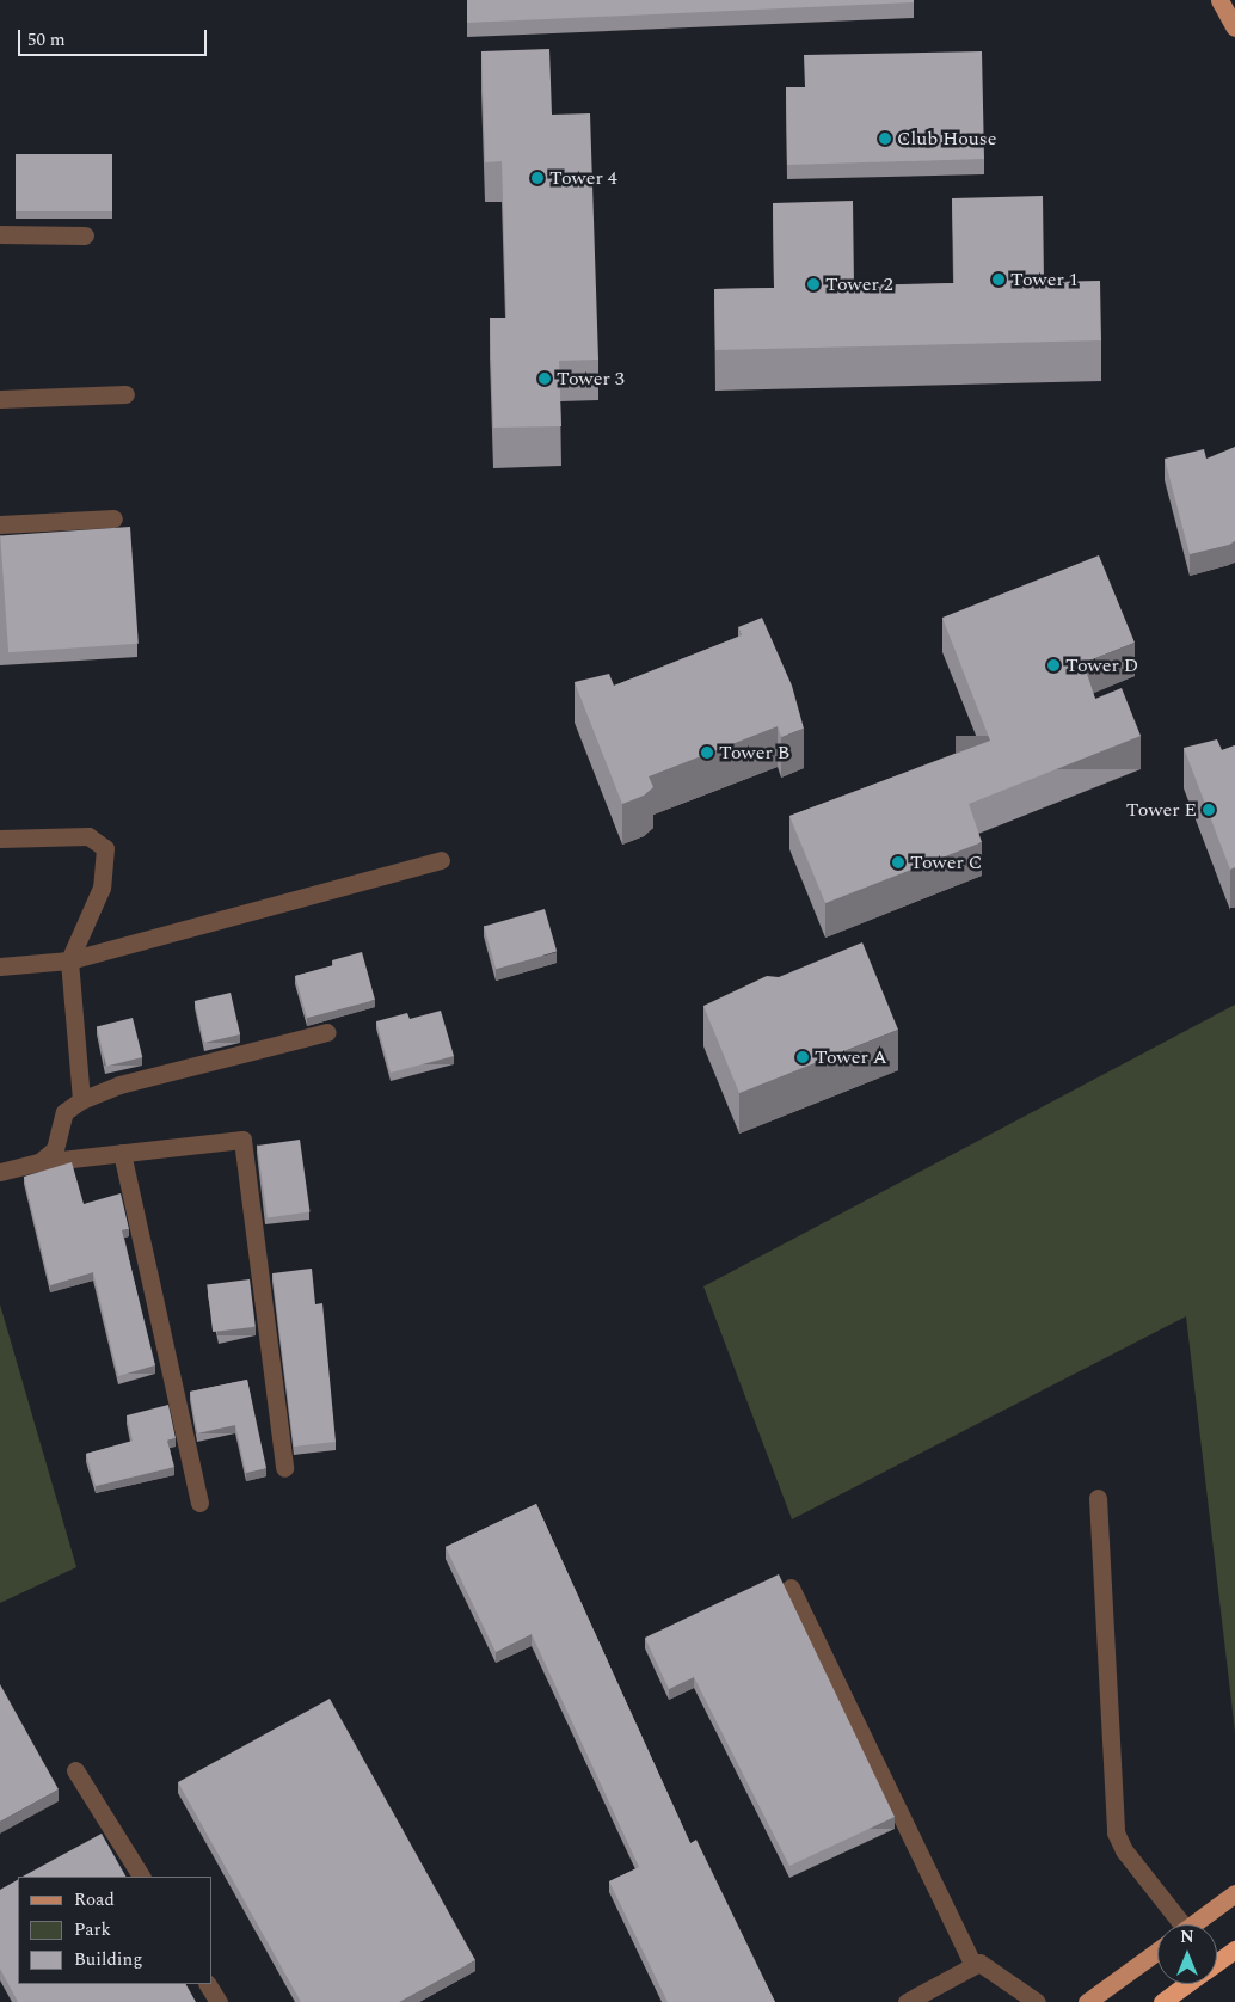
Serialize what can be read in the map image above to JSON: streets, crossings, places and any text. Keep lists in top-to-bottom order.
{
  "places": [
    "Club House",
    "Tower 4",
    "Tower 1",
    "Tower 2",
    "Tower 3",
    "Tower D",
    "Tower B",
    "Tower E",
    "Tower C",
    "Tower A"
  ],
  "legend": ["Road", "Park", "Building"],
  "scale_bar": "50 m",
  "north": "top"
}
